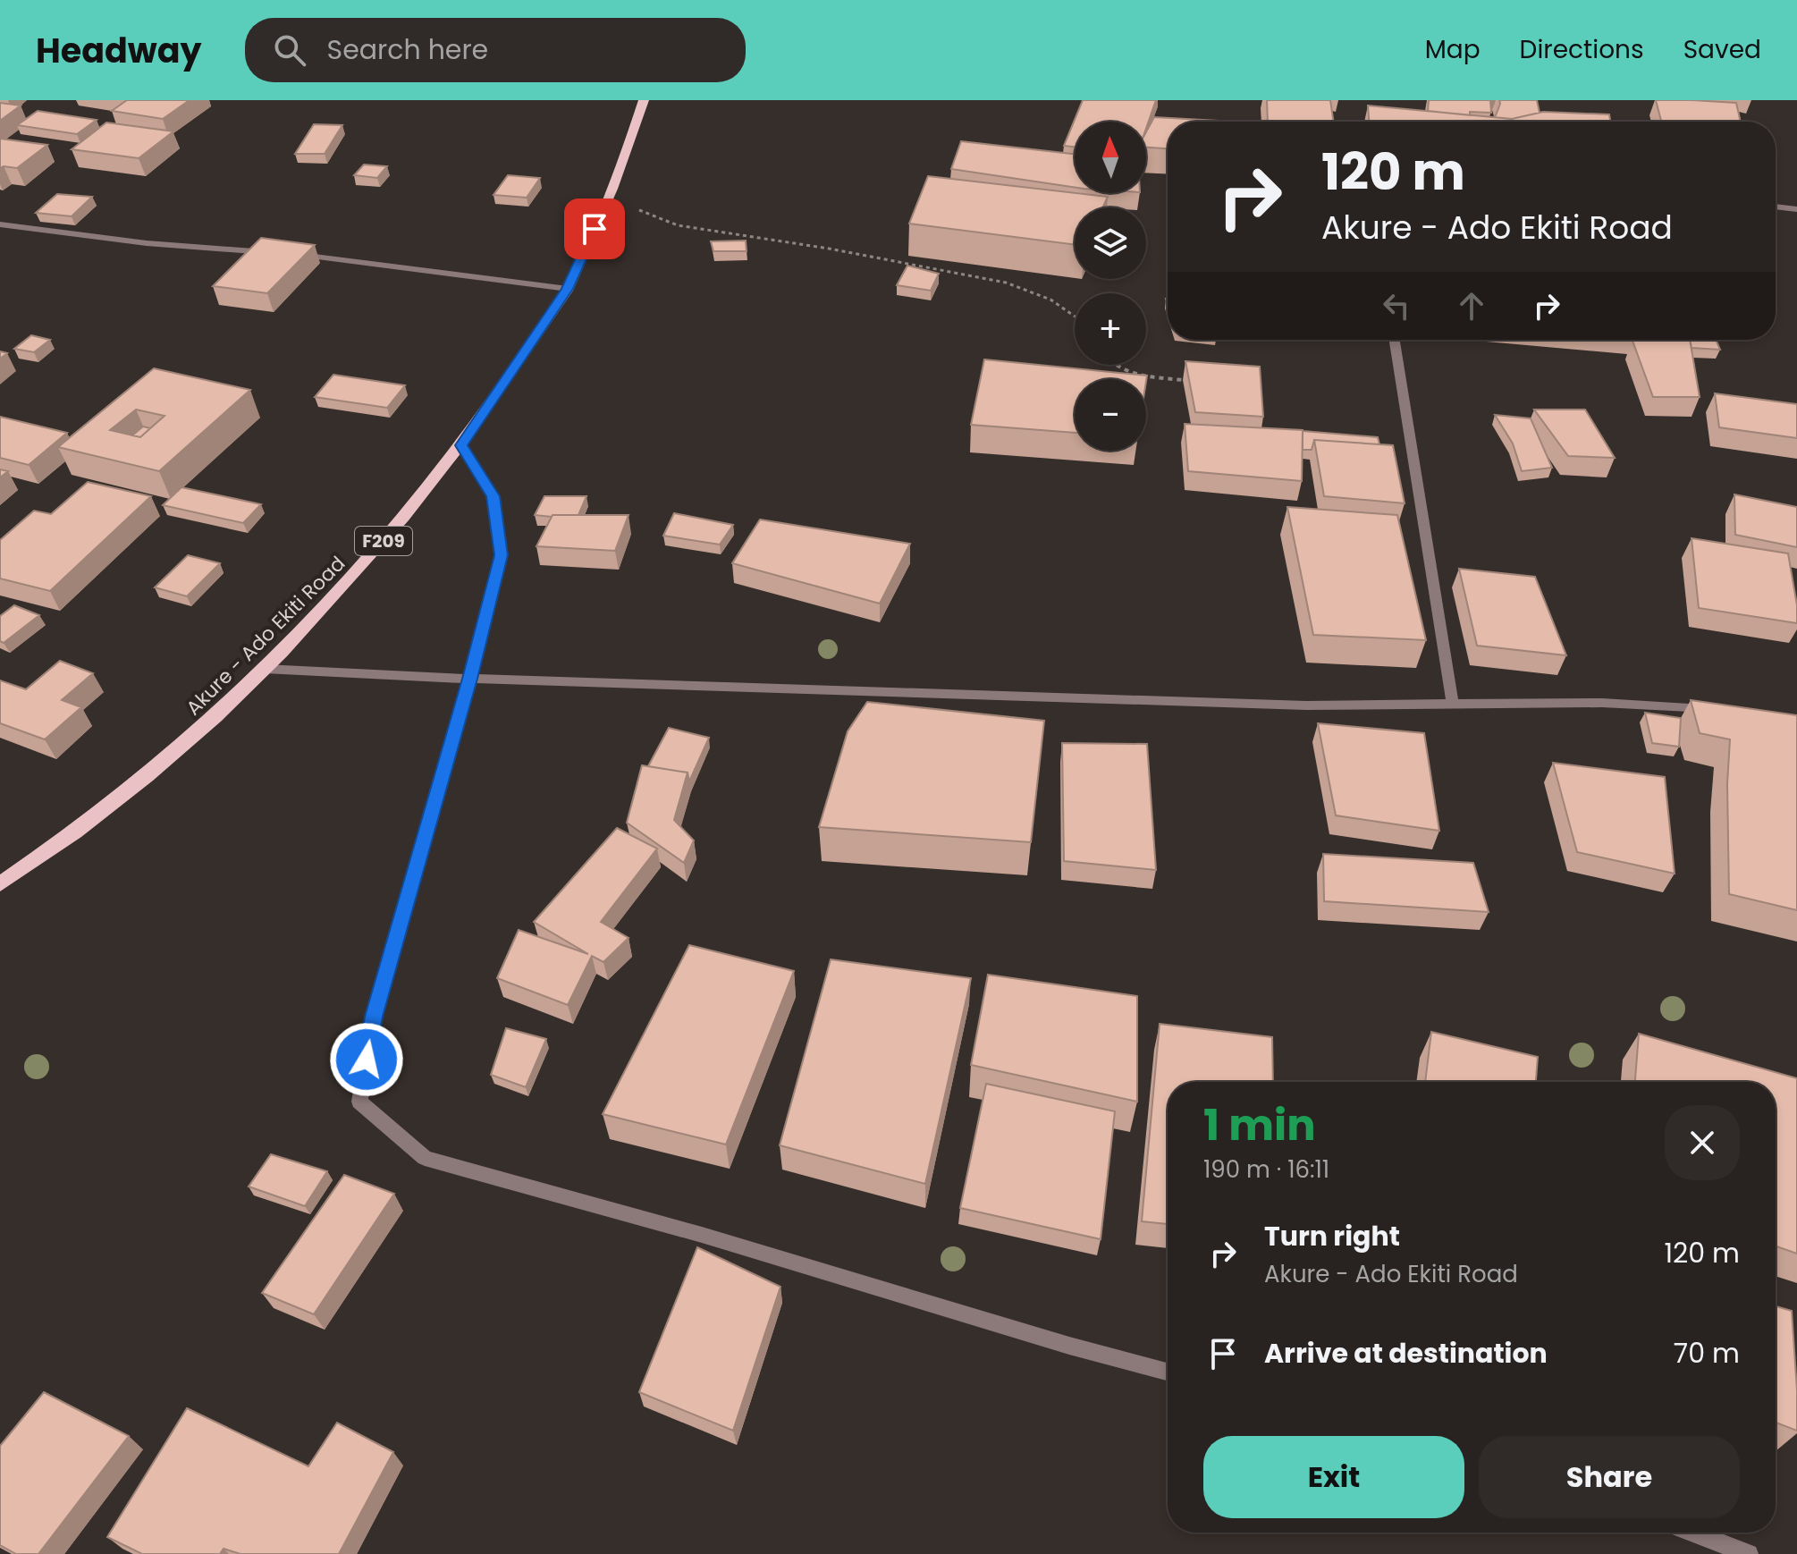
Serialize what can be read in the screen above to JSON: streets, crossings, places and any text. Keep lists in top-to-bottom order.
{
  "streets": {
    "main road": ["F209", "Akure - Ado Ekiti Road"]
  },
  "north": "top",
  "page": {
    "header": "Headway",
    "search": "Search here",
    "nav": ["Map", "Directions", "Saved"],
    "map_buttons": ["+", "−"],
    "turn": ["120 m", "Akure - Ado Ekiti Road"],
    "heading": ["1 min", "190 m · 16:11"],
    "list": [
      {
        "name": "Turn right",
        "note": "Akure - Ado Ekiti Road",
        "value": "120 m"
      },
      {
        "name": "Arrive at destination",
        "value": "70 m"
      }
    ],
    "buttons": ["Exit", "Share"]
  }
}
